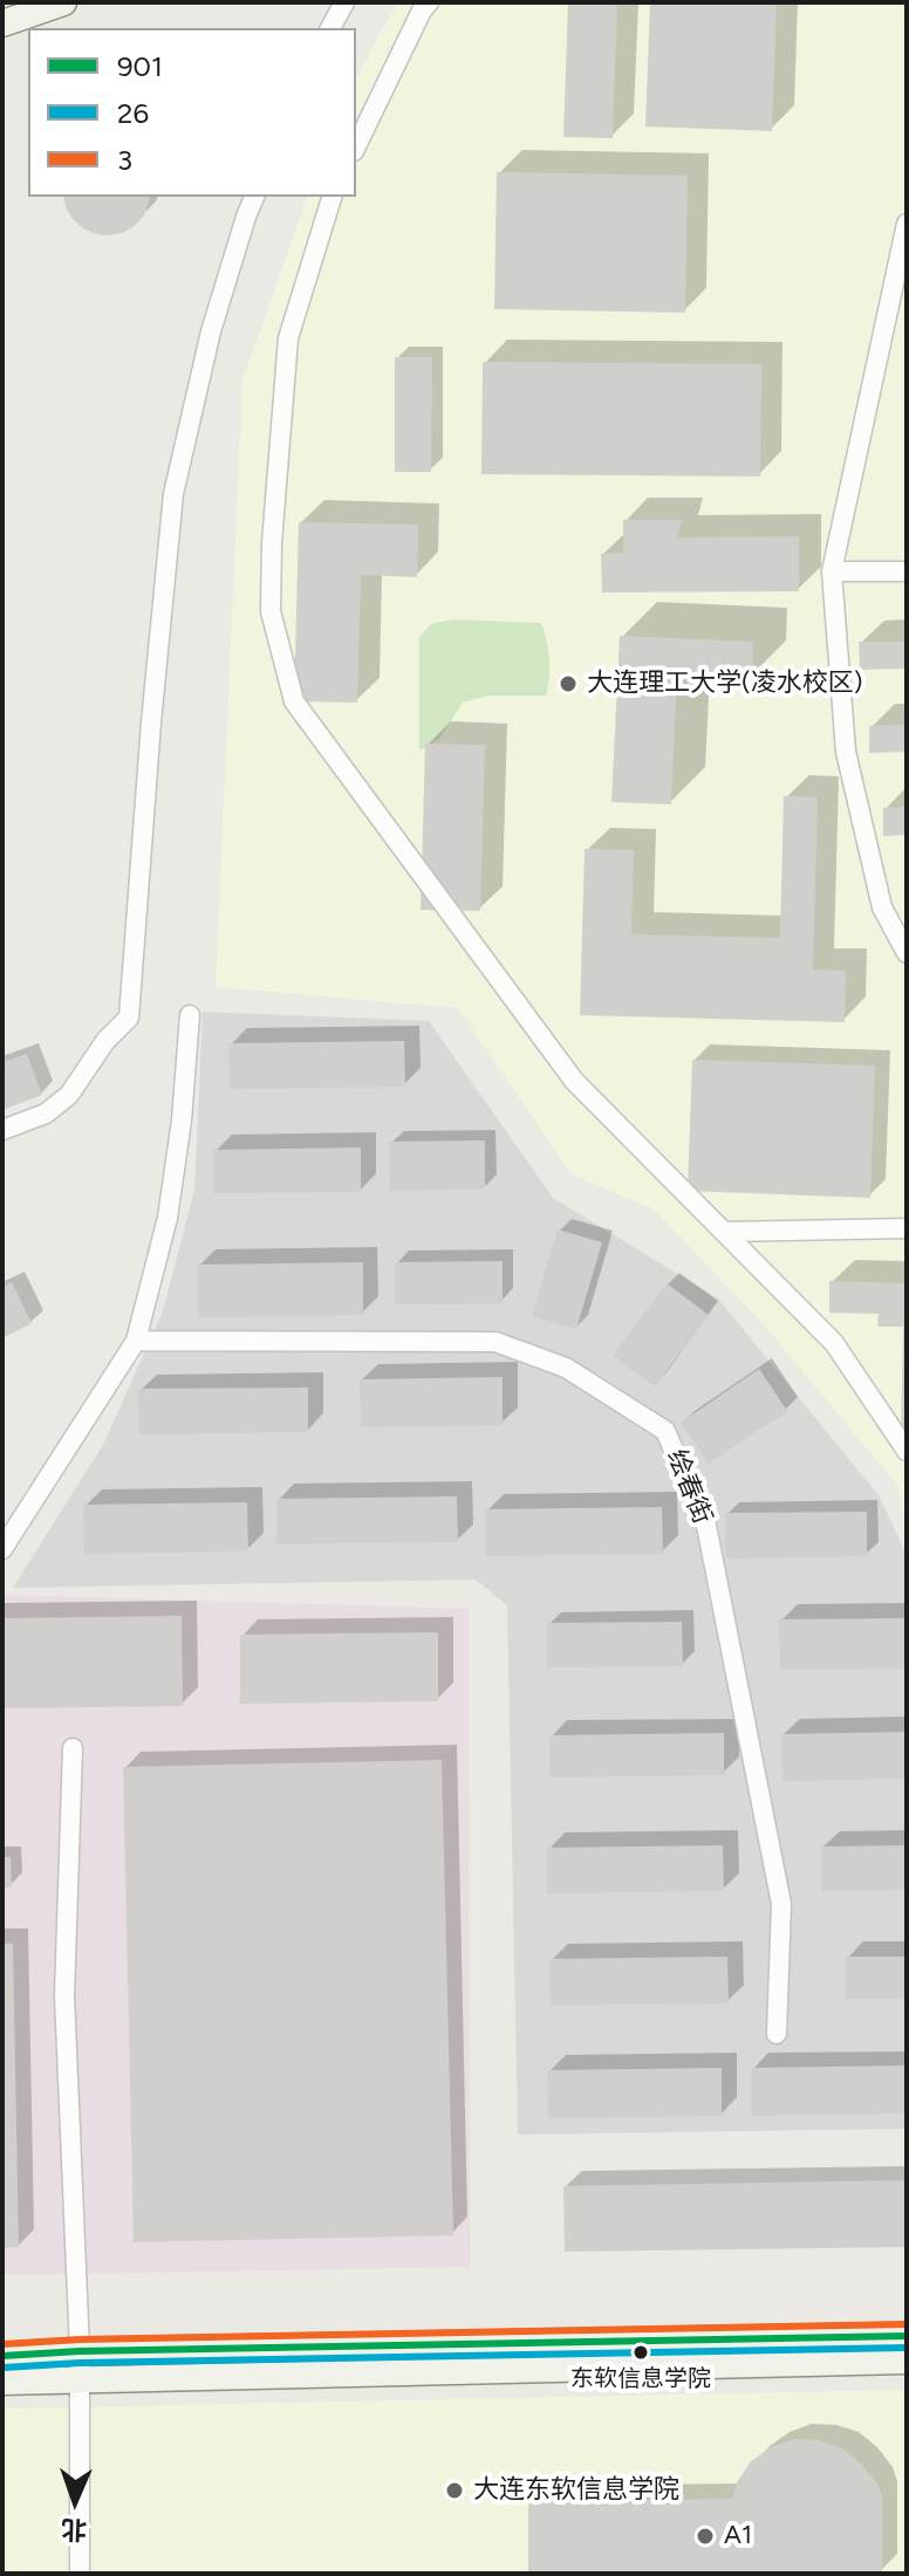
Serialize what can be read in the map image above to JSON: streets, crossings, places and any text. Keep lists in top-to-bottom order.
{
  "streets": {
    "street": ["绘春街"]
  },
  "places": [
    "大连理工大学(凌水校区)",
    "东软信息学院",
    "大连东软信息学院",
    "A1"
  ],
  "lines": ["transit line 3", "transit line 901", "transit line 26"],
  "legend": ["901", "26", "3"],
  "north": "bottom"
}
